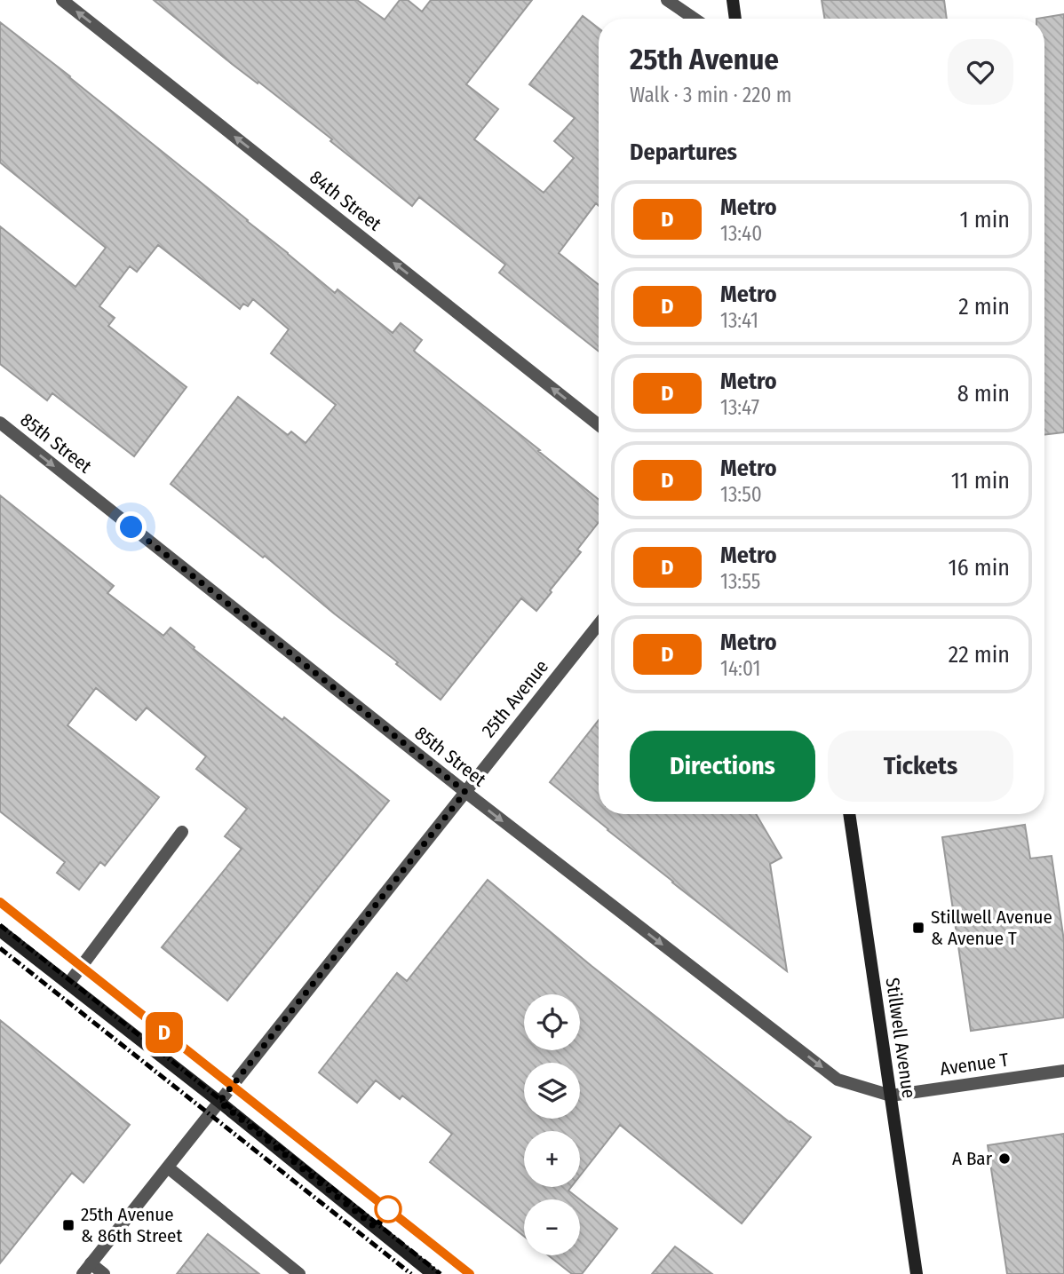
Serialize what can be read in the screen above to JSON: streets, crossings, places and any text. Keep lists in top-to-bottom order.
{
  "streets": {
    "main road": ["Stillwell Avenue"],
    "street": [
      "84th Street",
      "85th Street",
      "25th Avenue",
      "Avenue T"
    ]
  },
  "crossings": [
    ["85th Street", "25th Avenue"],
    ["85th Street", "Stillwell Avenue"],
    ["85th Street", "Avenue T"],
    ["Stillwell Avenue", "Avenue T"]
  ],
  "one_way": ["84th Street", "85th Street"],
  "places": {
    "transit": ["Stillwell Avenue & Avenue T", "25th Avenue & 86th Street"],
    "other": ["A Bar"]
  },
  "lines": ["metro line D"],
  "page": {
    "on_map": "D",
    "heading": [
      ["25th Avenue", "Walk · 3 min · 220 m"],
      "Departures"
    ],
    "list": [
      {
        "mark": "D",
        "name": "Metro",
        "note": "13:40",
        "value": "1 min"
      },
      {
        "mark": "D",
        "name": "Metro",
        "note": "13:41",
        "value": "2 min"
      },
      {
        "mark": "D",
        "name": "Metro",
        "note": "13:47",
        "value": "8 min"
      },
      {
        "mark": "D",
        "name": "Metro",
        "note": "13:50",
        "value": "11 min"
      },
      {
        "mark": "D",
        "name": "Metro",
        "note": "13:55",
        "value": "16 min"
      },
      {
        "mark": "D",
        "name": "Metro",
        "note": "14:01",
        "value": "22 min"
      }
    ],
    "buttons": ["Directions", "Tickets"],
    "map_buttons": ["+", "−"]
  }
}
